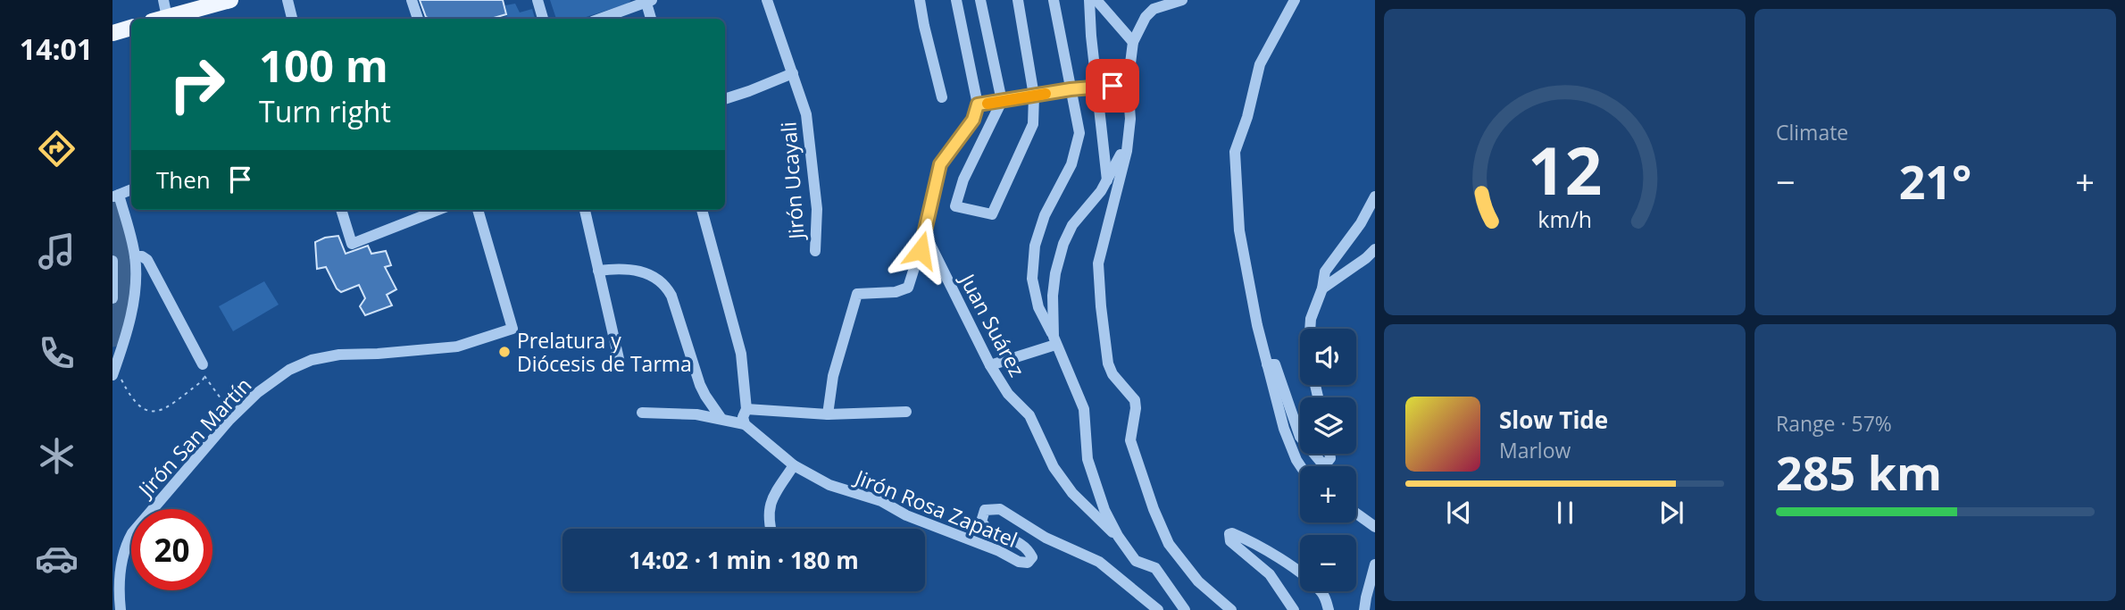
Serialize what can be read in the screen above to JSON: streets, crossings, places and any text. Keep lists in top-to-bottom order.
{
  "streets": {
    "street": [
      "Jirón Ucayali",
      "Juan Suárez",
      "Jirón San Martín",
      "Jirón Rosa Zapatel"
    ]
  },
  "places": ["Prelatura y Diócesis de Tarma"],
  "page": {
    "tabs": "14:01",
    "tile": [
      "Climate",
      ["Range · 57%", "285 km"]
    ],
    "turn": ["100 m", "Turn right"],
    "then": "Then",
    "heat": ["−", "21°", "+"],
    "map_buttons": ["+", "−"],
    "song": ["Slow Tide", "Marlow"],
    "limit": "20",
    "trip": "14:02 · 1 min · 180 m",
    "gauge": ["12", "km/h"]
  }
}
